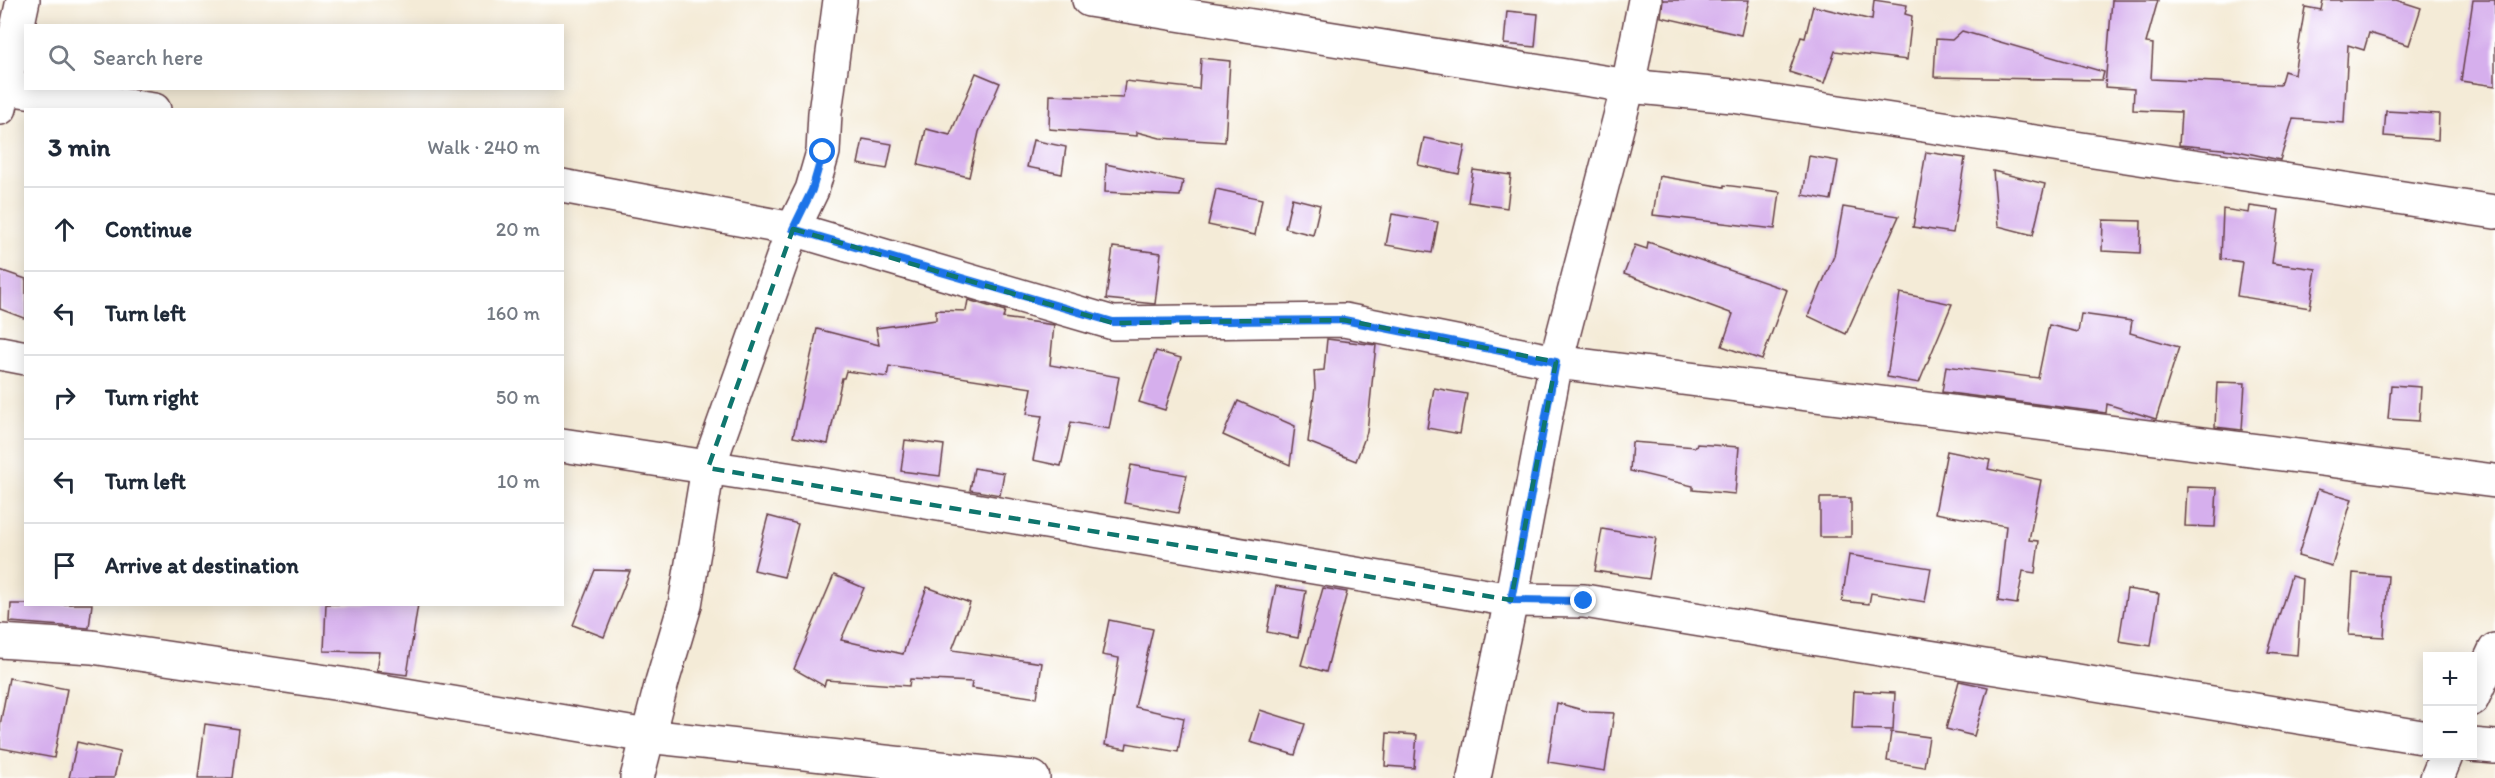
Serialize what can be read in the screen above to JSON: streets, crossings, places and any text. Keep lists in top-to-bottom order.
{
  "page": {
    "search": "Search here",
    "heading": ["3 min", "Walk · 240 m"],
    "list": [
      ["Continue", "20 m"],
      ["Turn left", "160 m"],
      ["Turn right", "50 m"],
      ["Turn left", "10 m"],
      "Arrive at destination"
    ],
    "map_buttons": ["+", "−"]
  }
}
